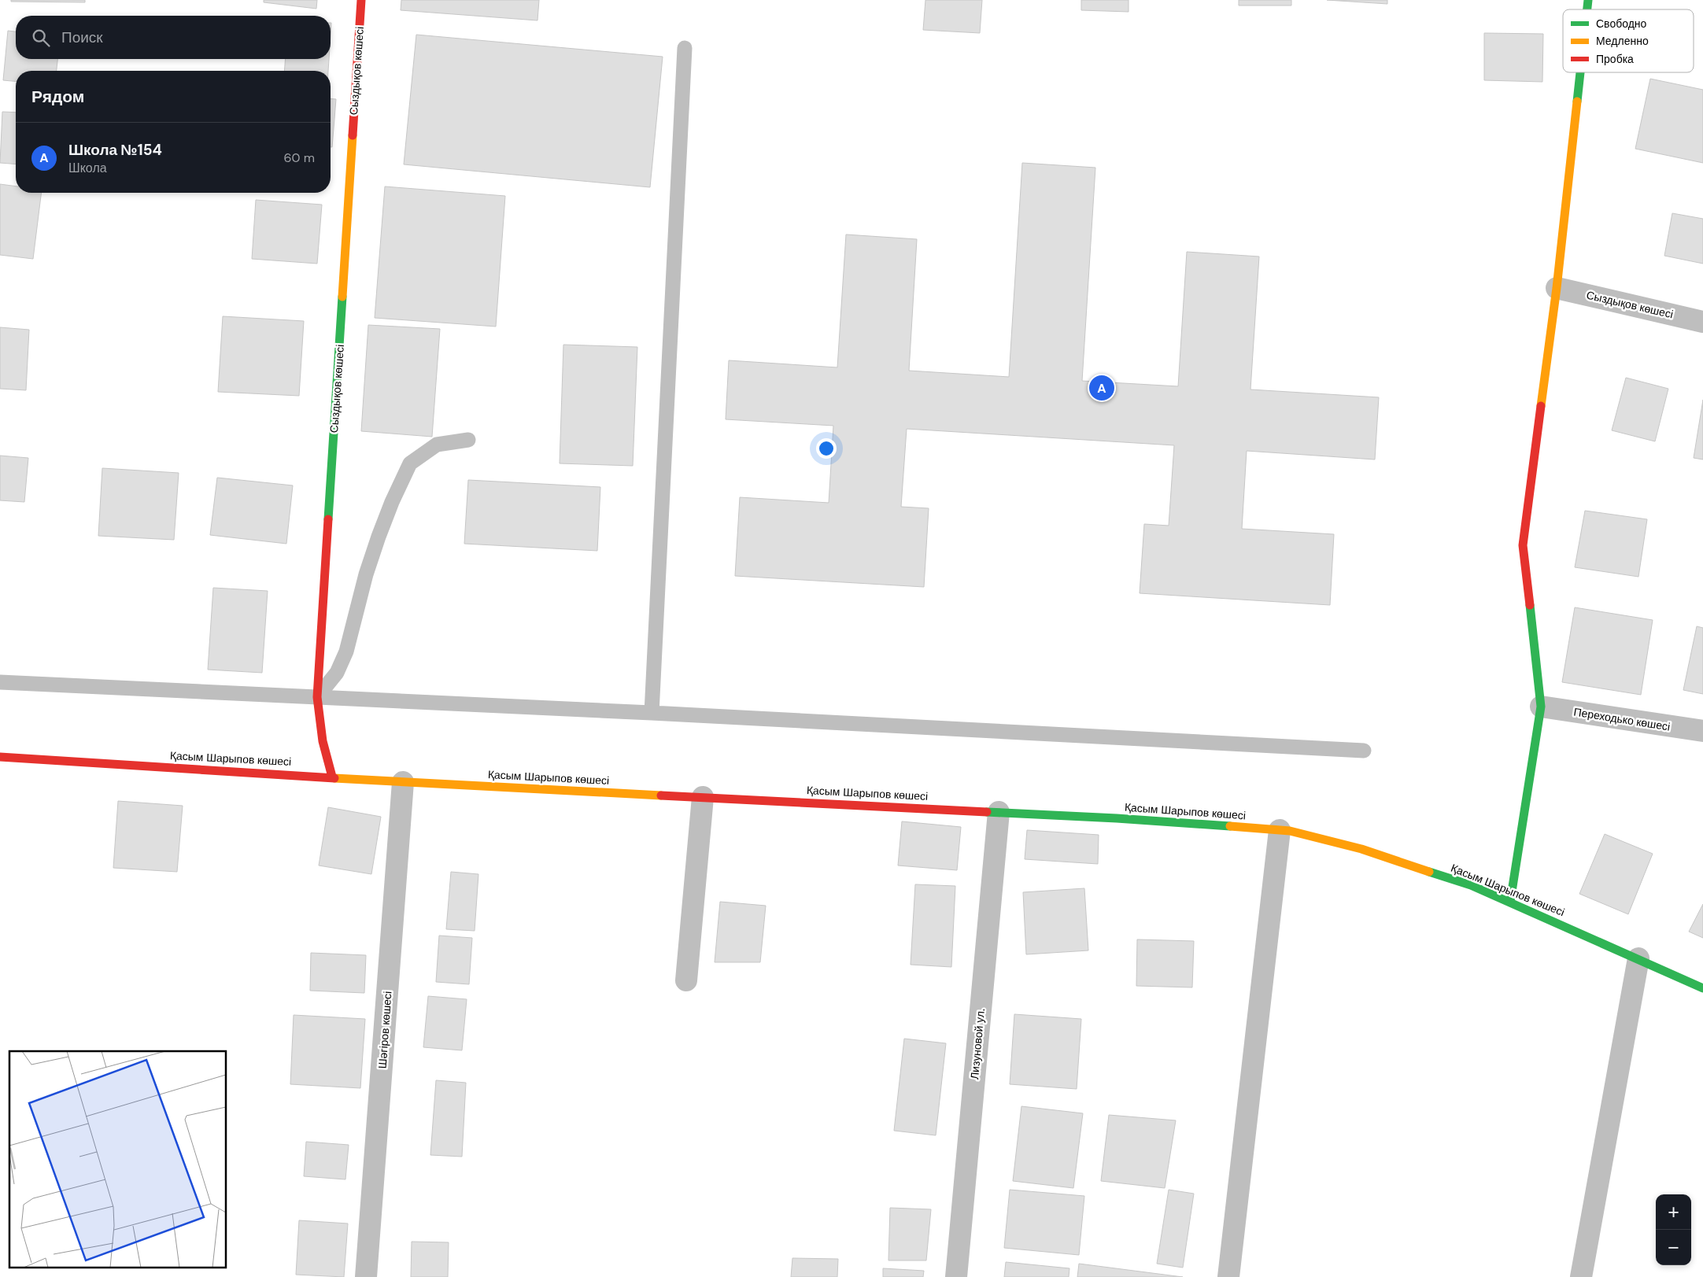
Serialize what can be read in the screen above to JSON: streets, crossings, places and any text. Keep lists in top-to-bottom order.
{
  "streets": {
    "street": [
      "Сыздықов көшесі",
      "Переходько көшесі",
      "Қасым Шарыпов көшесі",
      "Шәгіров көшесі",
      "Лизуновой ул."
    ]
  },
  "crossings": [
    ["Сыздықов көшесі", "Қасым Шарыпов көшесі"],
    ["Қасым Шарыпов көшесі", "Шәгіров көшесі"],
    ["Қасым Шарыпов көшесі", "Лизуновой ул."]
  ],
  "legend": ["Свободно", "Медленно", "Пробка"],
  "page": {
    "search": "Поиск",
    "heading": "Рядом",
    "list": [
      {
        "mark": "A",
        "name": "Школа №154",
        "note": "Школа",
        "value": "60 m"
      }
    ],
    "pins": "A",
    "map_buttons": ["+", "−"]
  }
}
